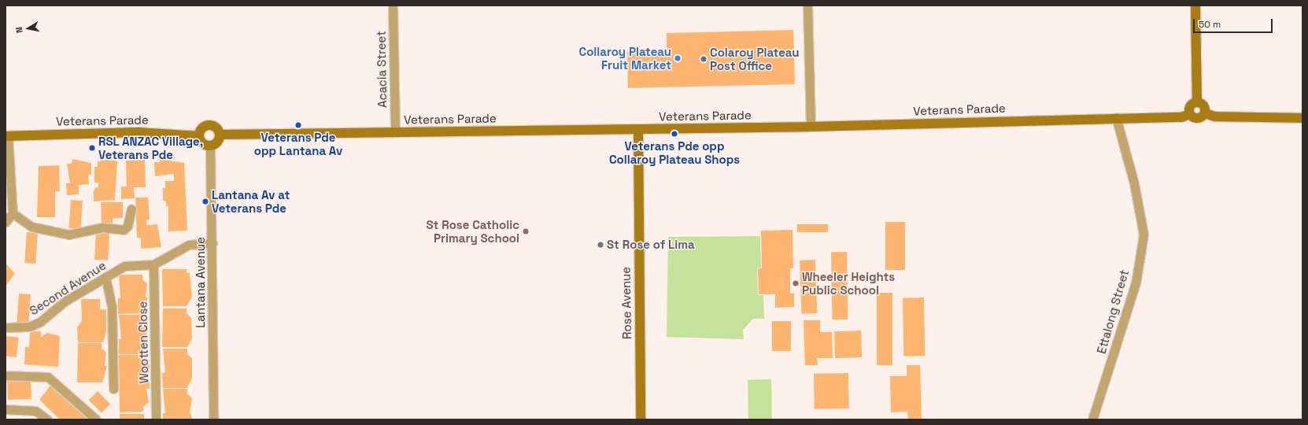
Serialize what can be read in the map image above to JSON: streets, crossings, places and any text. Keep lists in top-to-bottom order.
{
  "streets": {
    "street": [
      "Acacia Street",
      "Veterans Parade",
      "Lantana Avenue",
      "Second Avenue",
      "Rose Avenue",
      "Ettalong Street",
      "Wootten Close"
    ]
  },
  "crossings": [
    ["Acacia Street", "Veterans Parade"],
    ["Veterans Parade", "Lantana Avenue"],
    ["Veterans Parade", "Rose Avenue"],
    ["Veterans Parade", "Ettalong Street"],
    ["Lantana Avenue", "Second Avenue"],
    ["Second Avenue", "Wootten Close"]
  ],
  "places": [
    "Collaroy Plateau Fruit Market",
    "Colaroy Plateau Post Office",
    "Veterans Pde opp Lantana Av",
    "Veterans Pde opp Collaroy Plateau Shops",
    "RSL ANZAC Village, Veterans Pde",
    "Lantana Av at Veterans Pde",
    "St Rose Catholic Primary School",
    "St Rose of Lima",
    "Wheeler Heights Public School"
  ],
  "scale_bar": "50 m",
  "north": "left"
}
